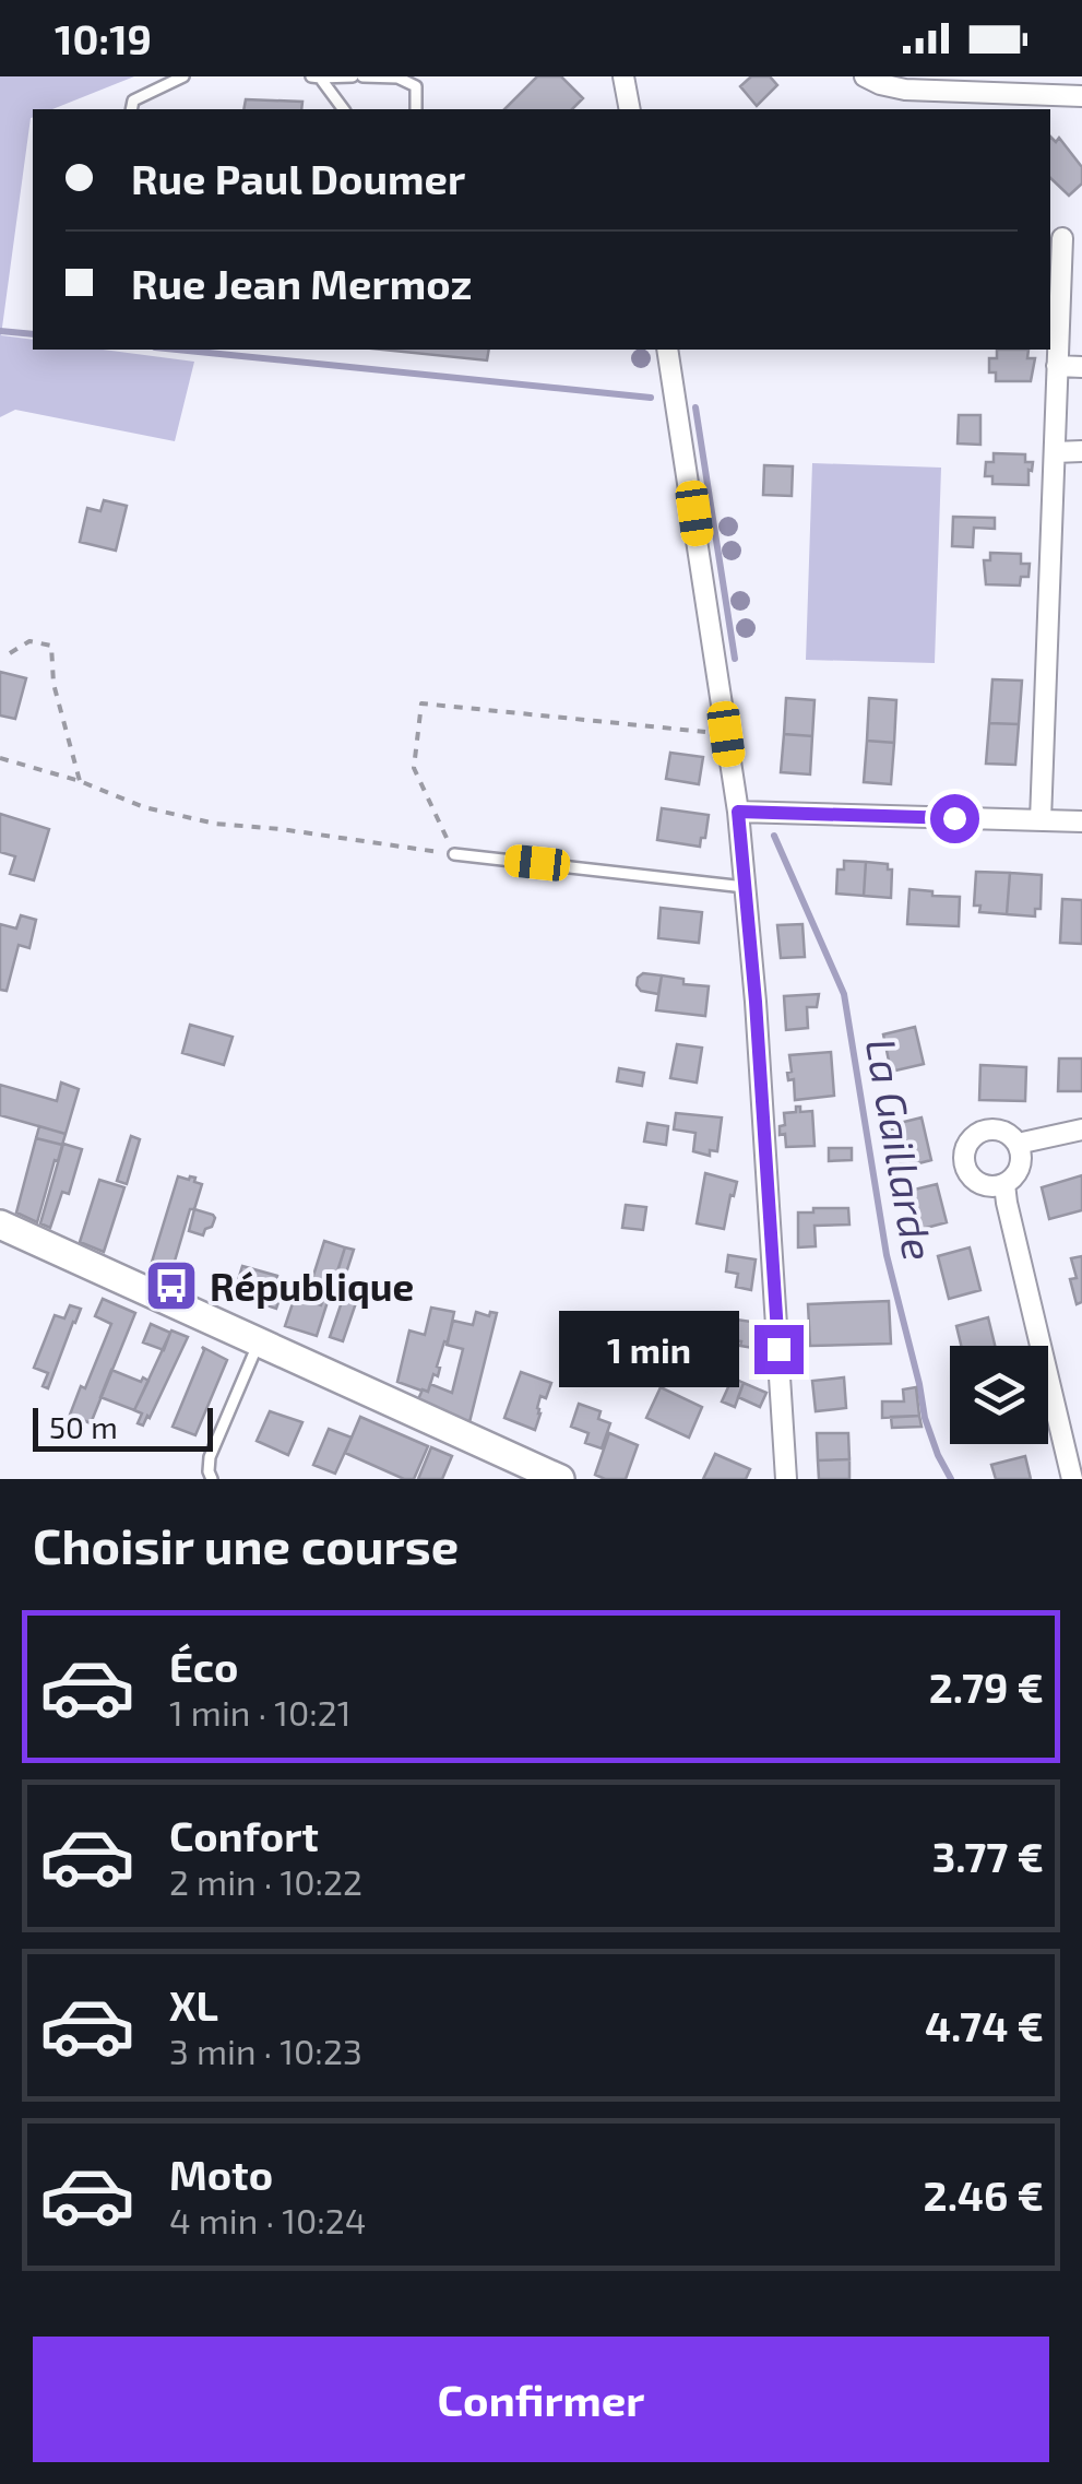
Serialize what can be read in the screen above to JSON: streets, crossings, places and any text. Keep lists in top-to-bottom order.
{
  "water": ["La Gaillarde"],
  "places": {
    "bus stop": ["République"]
  },
  "scale_bar": "50 m",
  "page": {
    "status": "10:19",
    "banner": ["Rue Paul Doumer", "Rue Jean Mermoz"],
    "bubble": "1 min",
    "scale": "50 m",
    "heading": "Choisir une course",
    "list": [
      {
        "name": "Éco",
        "note": "1 min · 10:21",
        "value": "2.79 €"
      },
      {
        "name": "Confort",
        "note": "2 min · 10:22",
        "value": "3.77 €"
      },
      {
        "name": "XL",
        "note": "3 min · 10:23",
        "value": "4.74 €"
      },
      {
        "name": "Moto",
        "note": "4 min · 10:24",
        "value": "2.46 €"
      }
    ],
    "buttons": "Confirmer"
  }
}
